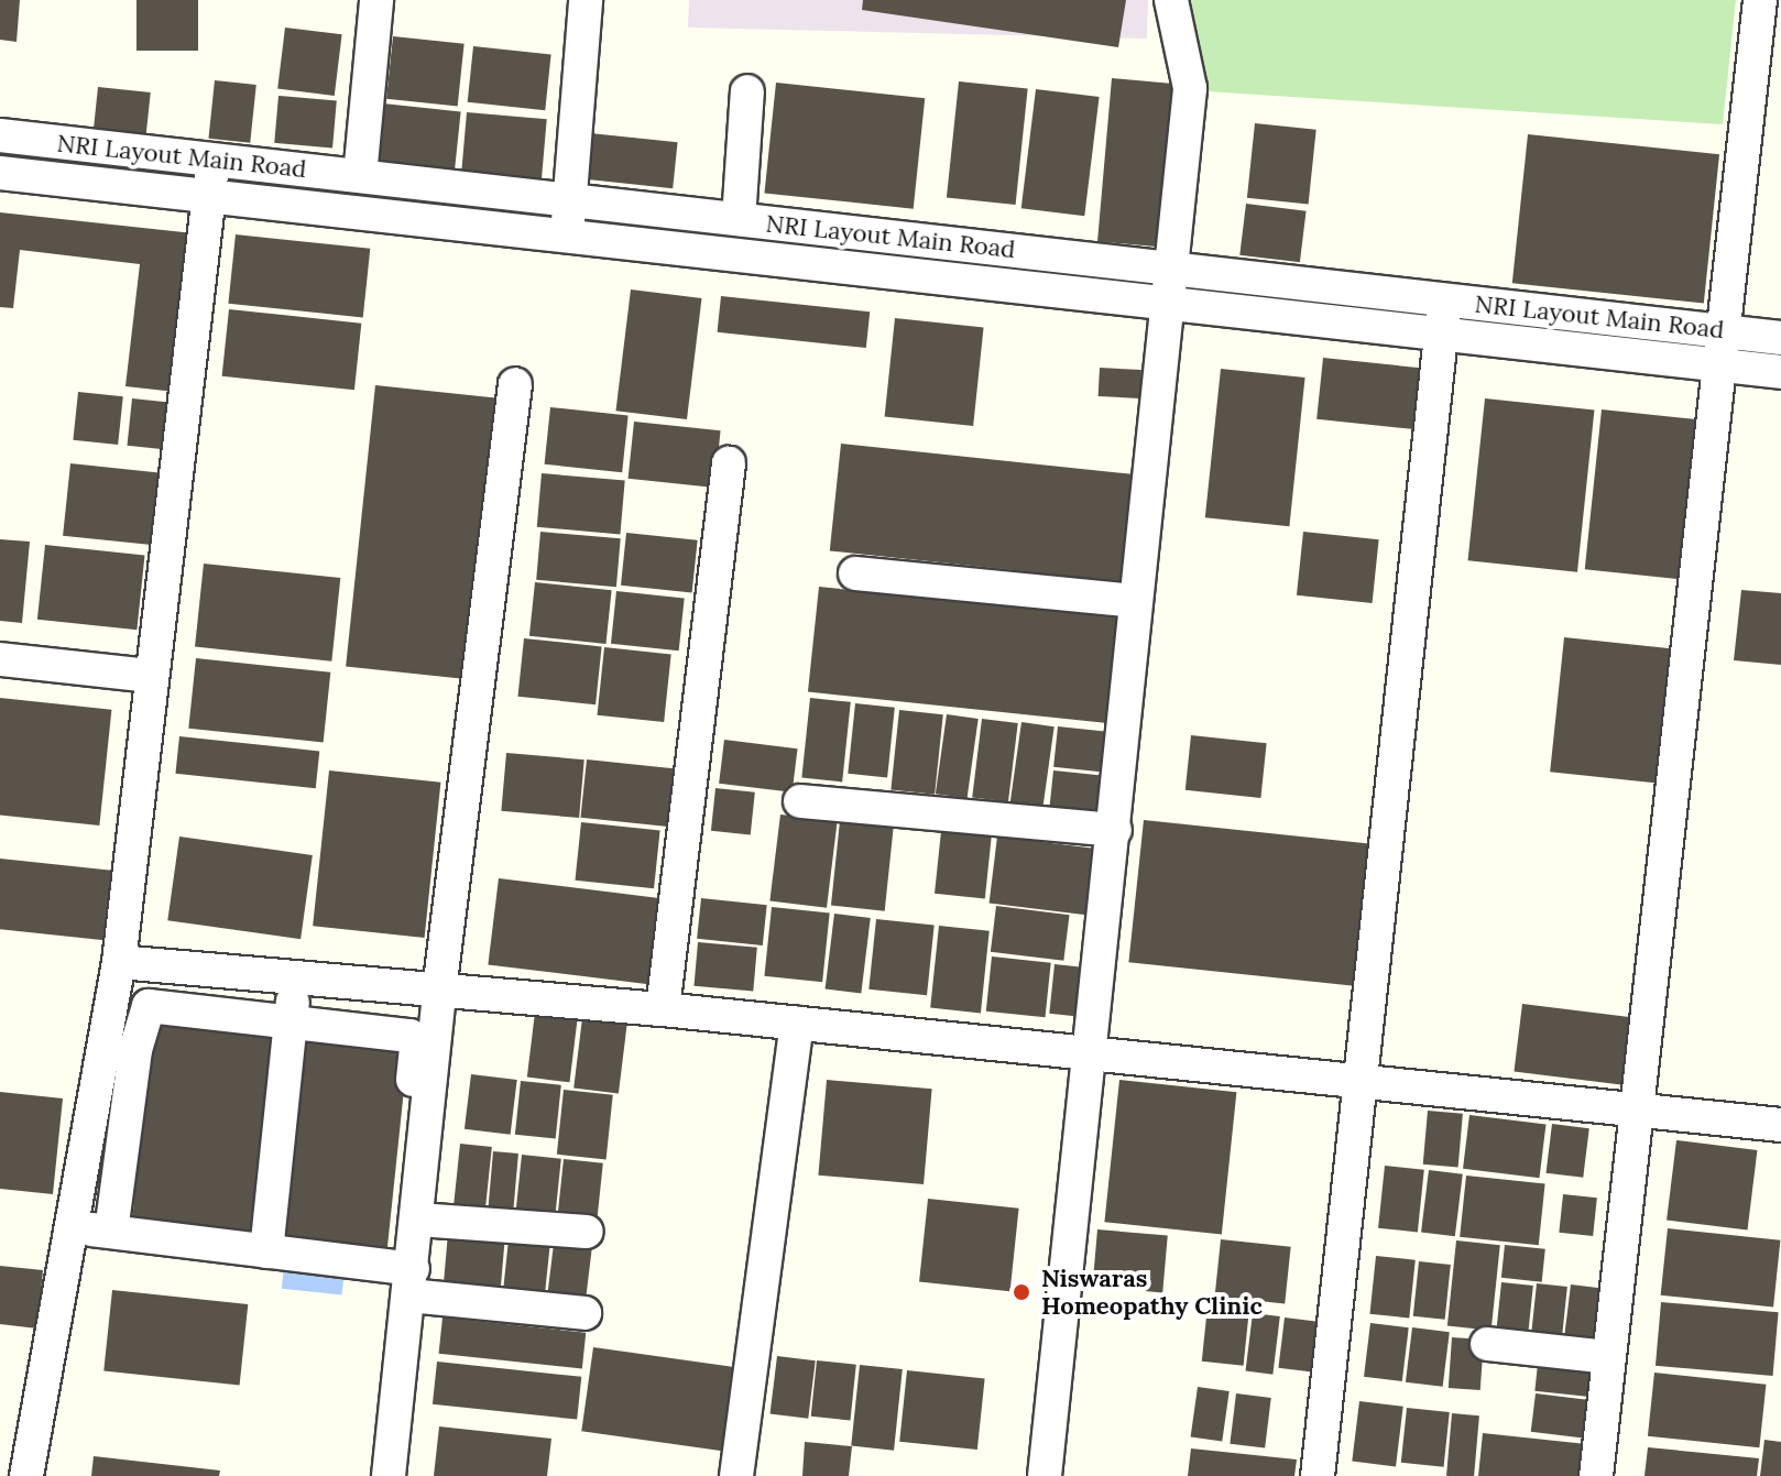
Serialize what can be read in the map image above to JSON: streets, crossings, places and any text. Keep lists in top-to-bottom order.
{
  "streets": {
    "street": ["NRI Layout Main Road"]
  },
  "places": ["Niswaras Homeopathy Clinic"]
}
